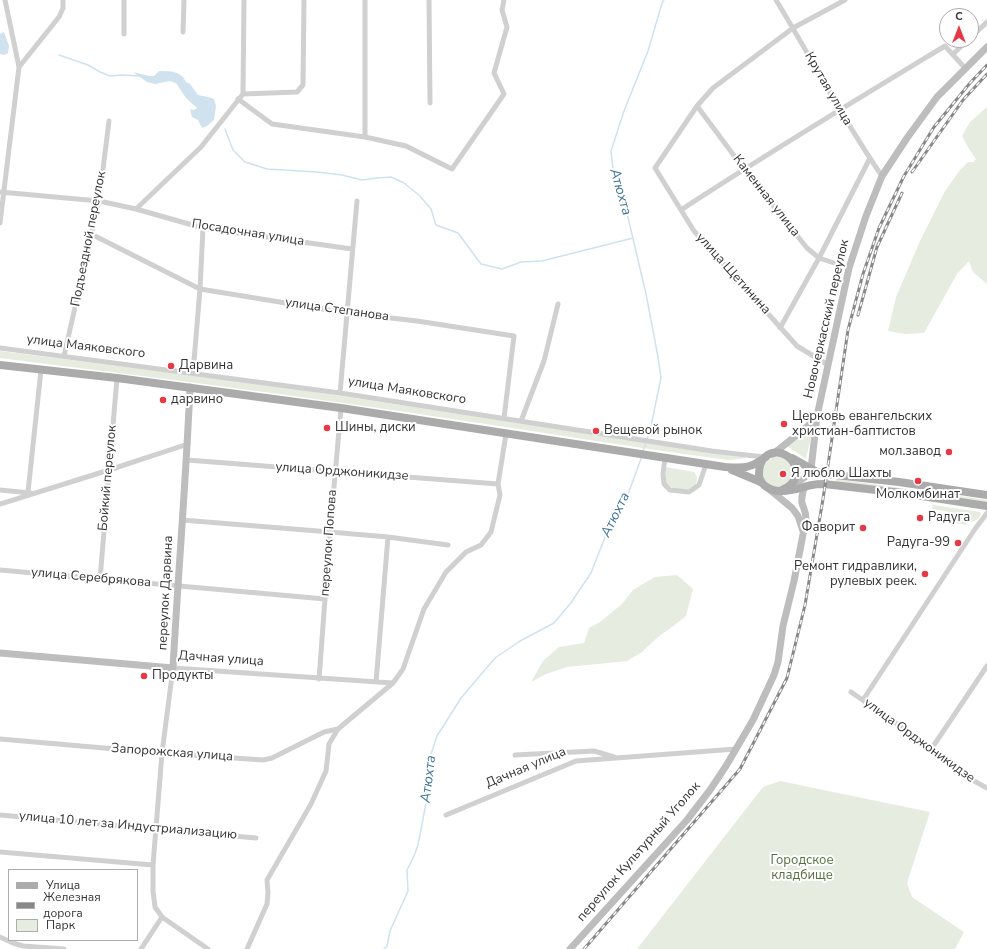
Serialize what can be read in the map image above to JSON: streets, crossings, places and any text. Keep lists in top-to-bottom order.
{
  "streets": {
    "main road": ["улица Маяковского"],
    "street": [
      "Крутая улица",
      "Каменная улица",
      "Посадочная улица",
      "Подъездной переулок",
      "улица Щетинина",
      "улица Степанова",
      "Новочеркасский переулок",
      "улица Орджоникидзе",
      "Бойкий переулок",
      "переулок Попова",
      "улица Серебрякова",
      "переулок Дарвина",
      "Дачная улица",
      "Запорожская улица",
      "улица 10 лет за Индустриализацию",
      "переулок Культурный Уголок"
    ]
  },
  "crossings": [
    ["Крутая улица", "Новочеркасский переулок"],
    ["Каменная улица", "улица Щетинина"],
    ["Каменная улица", "Новочеркасский переулок"],
    ["Посадочная улица", "Подъездной переулок"],
    ["Подъездной переулок", "улица Степанова"],
    ["Подъездной переулок", "улица Маяковского"],
    ["улица Щетинина", "Новочеркасский переулок"],
    ["улица Степанова", "улица Маяковского"],
    ["улица Маяковского", "Бойкий переулок"],
    ["улица Маяковского", "переулок Попова"],
    ["улица Маяковского", "переулок Дарвина"],
    ["улица Орджоникидзе", "переулок Попова"],
    ["улица Орджоникидзе", "переулок Дарвина"],
    ["Бойкий переулок", "улица Серебрякова"],
    ["переулок Попова", "улица Серебрякова"],
    ["переулок Попова", "Дачная улица"],
    ["улица Серебрякова", "переулок Дарвина"],
    ["переулок Дарвина", "Дачная улица"],
    ["переулок Дарвина", "Запорожская улица"],
    ["переулок Дарвина", "улица 10 лет за Индустриализацию"],
    ["Дачная улица", "переулок Культурный Уголок"]
  ],
  "water": ["Атюхта"],
  "parks": ["Городское кладбище"],
  "places": [
    "Дарвина",
    "дарвино",
    "Церковь евангельских христиан-баптистов",
    "Шины, диски",
    "Вещевой рынок",
    "мол.завод",
    "Я люблю Шахты",
    "Молкомбинат",
    "Радуга",
    "Фаворит",
    "Радуга-99",
    "Ремонт гидравлики, рулевых реек.",
    "Продукты"
  ],
  "legend": ["Улица", "Железная дорога", "Парк"],
  "north": "top"
}
